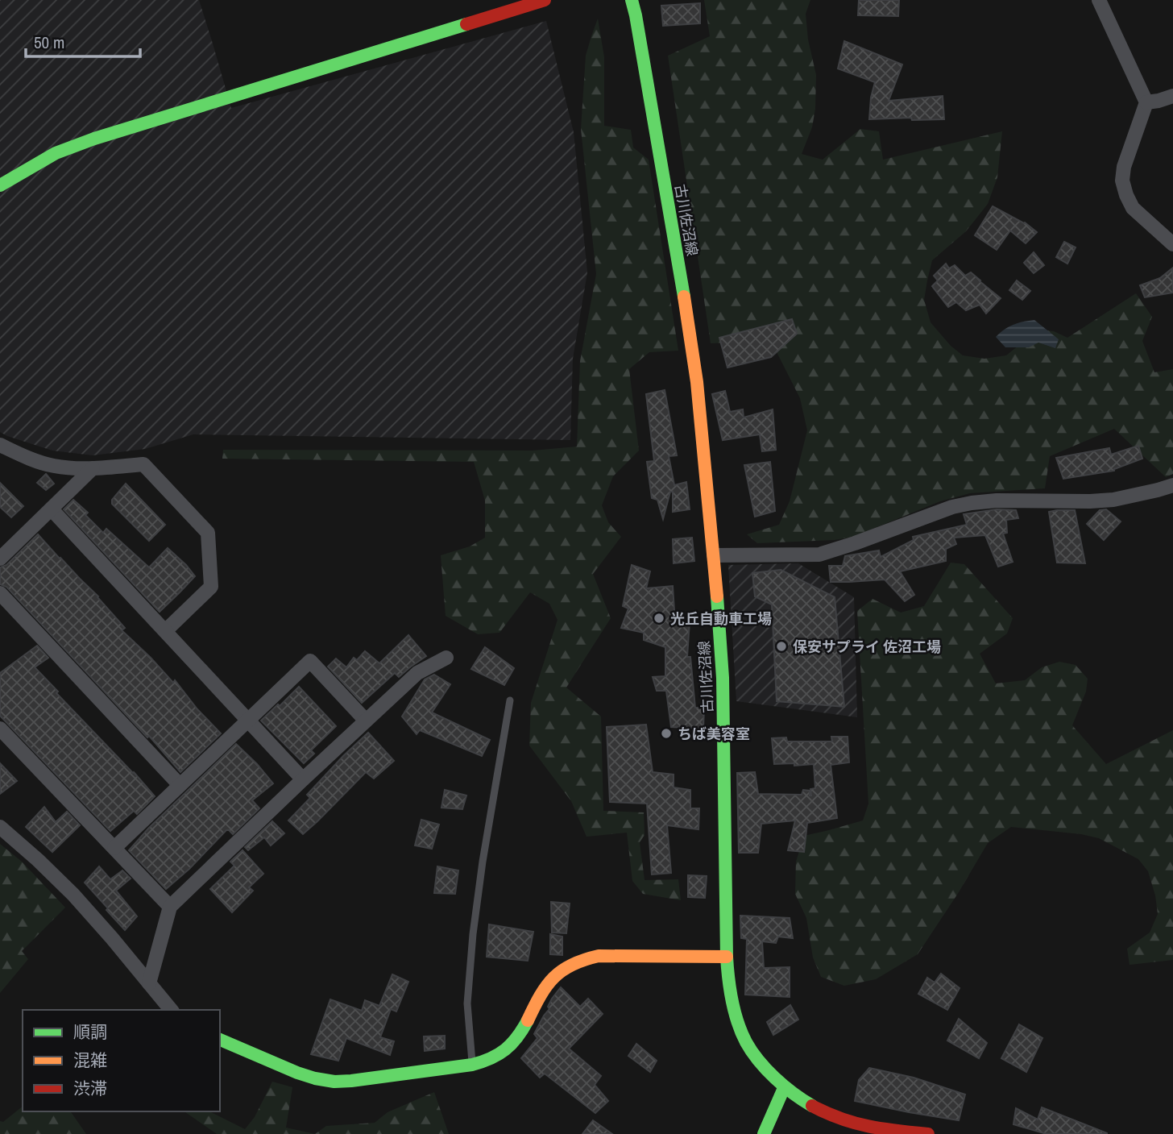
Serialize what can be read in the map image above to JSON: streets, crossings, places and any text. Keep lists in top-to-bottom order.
{
  "streets": {
    "main road": ["古川佐沼線"]
  },
  "places": ["光丘自動車工場", "保安サプライ 佐沼工場", "ちば美容室"],
  "legend": ["順調", "混雑", "渋滞"],
  "scale_bar": "50 m"
}
